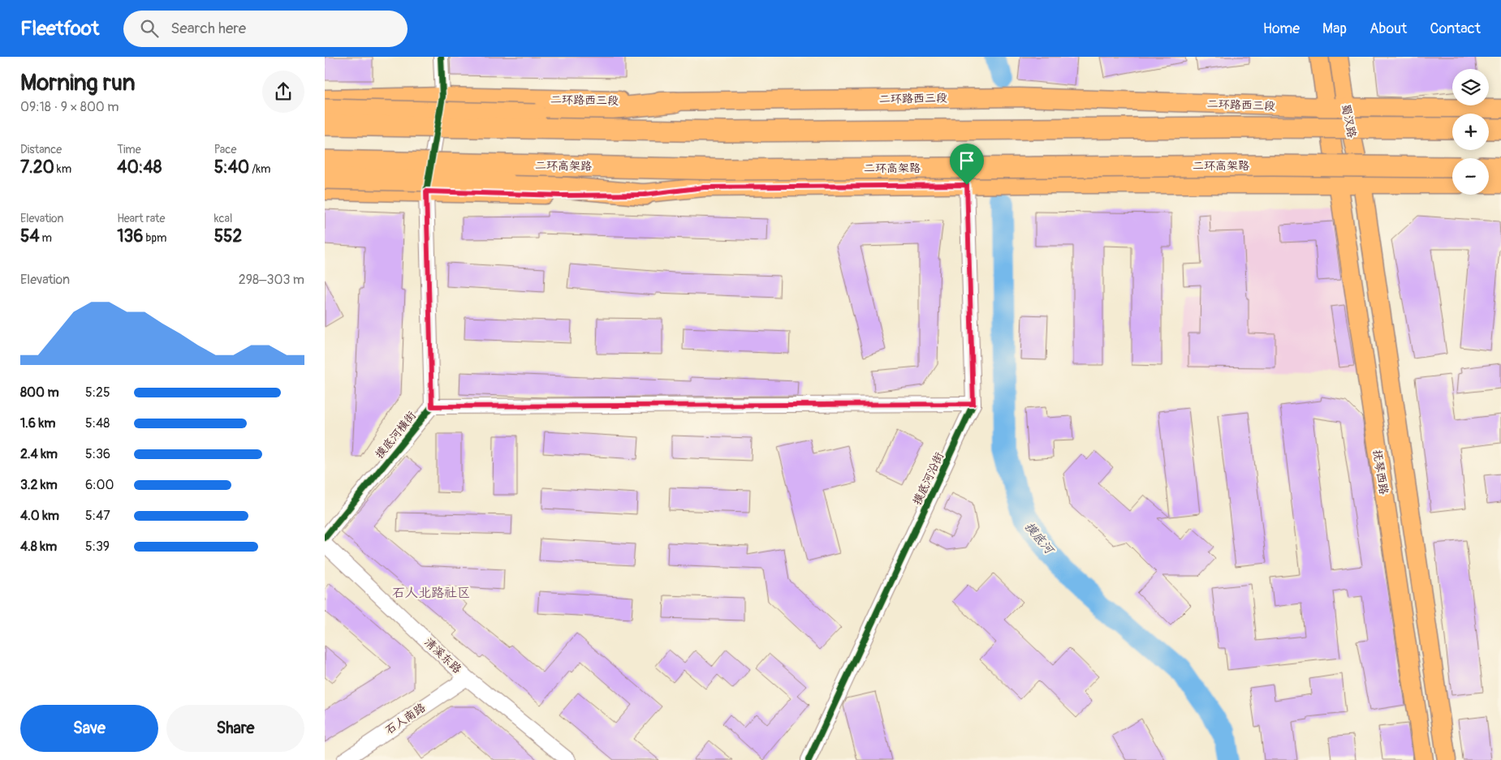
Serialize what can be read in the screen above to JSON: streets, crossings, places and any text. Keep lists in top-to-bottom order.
{
  "streets": {
    "highway": ["二环高架路"],
    "main road": ["二环路西三段", "蜀汉路", "抚琴西路"],
    "street": [
      "摸底河横街",
      "摸底河沿街",
      "清溪东路",
      "石人南路"
    ]
  },
  "crossings": [
    ["二环路西三段", "蜀汉路"],
    ["蜀汉路", "抚琴西路"],
    ["清溪东路", "石人南路"]
  ],
  "districts": ["石人北路社区"],
  "water": ["摸底河"],
  "page": {
    "header": "Fleetfoot",
    "search": "Search here",
    "nav": [
      "Home",
      "Map",
      "About",
      "Contact"
    ],
    "heading": ["Morning run", "09:18 · 9 × 800 m"],
    "map_buttons": ["+", "−"],
    "stats": [
      ["Distance", "7.20 km"],
      ["Time", "40:48"],
      ["Pace", "5:40 /km"],
      ["Elevation", "54 m"],
      ["Heart rate", "136 bpm"],
      ["kcal", "552"]
    ],
    "chart": ["Elevation", "298–303 m"],
    "list": [
      {
        "name": "800 m",
        "note": "5:25"
      },
      {
        "name": "1.6 km",
        "note": "5:48"
      },
      {
        "name": "2.4 km",
        "note": "5:36"
      },
      {
        "name": "3.2 km",
        "note": "6:00"
      },
      {
        "name": "4.0 km",
        "note": "5:47"
      },
      {
        "name": "4.8 km",
        "note": "5:39"
      }
    ],
    "buttons": ["Save", "Share"]
  }
}
